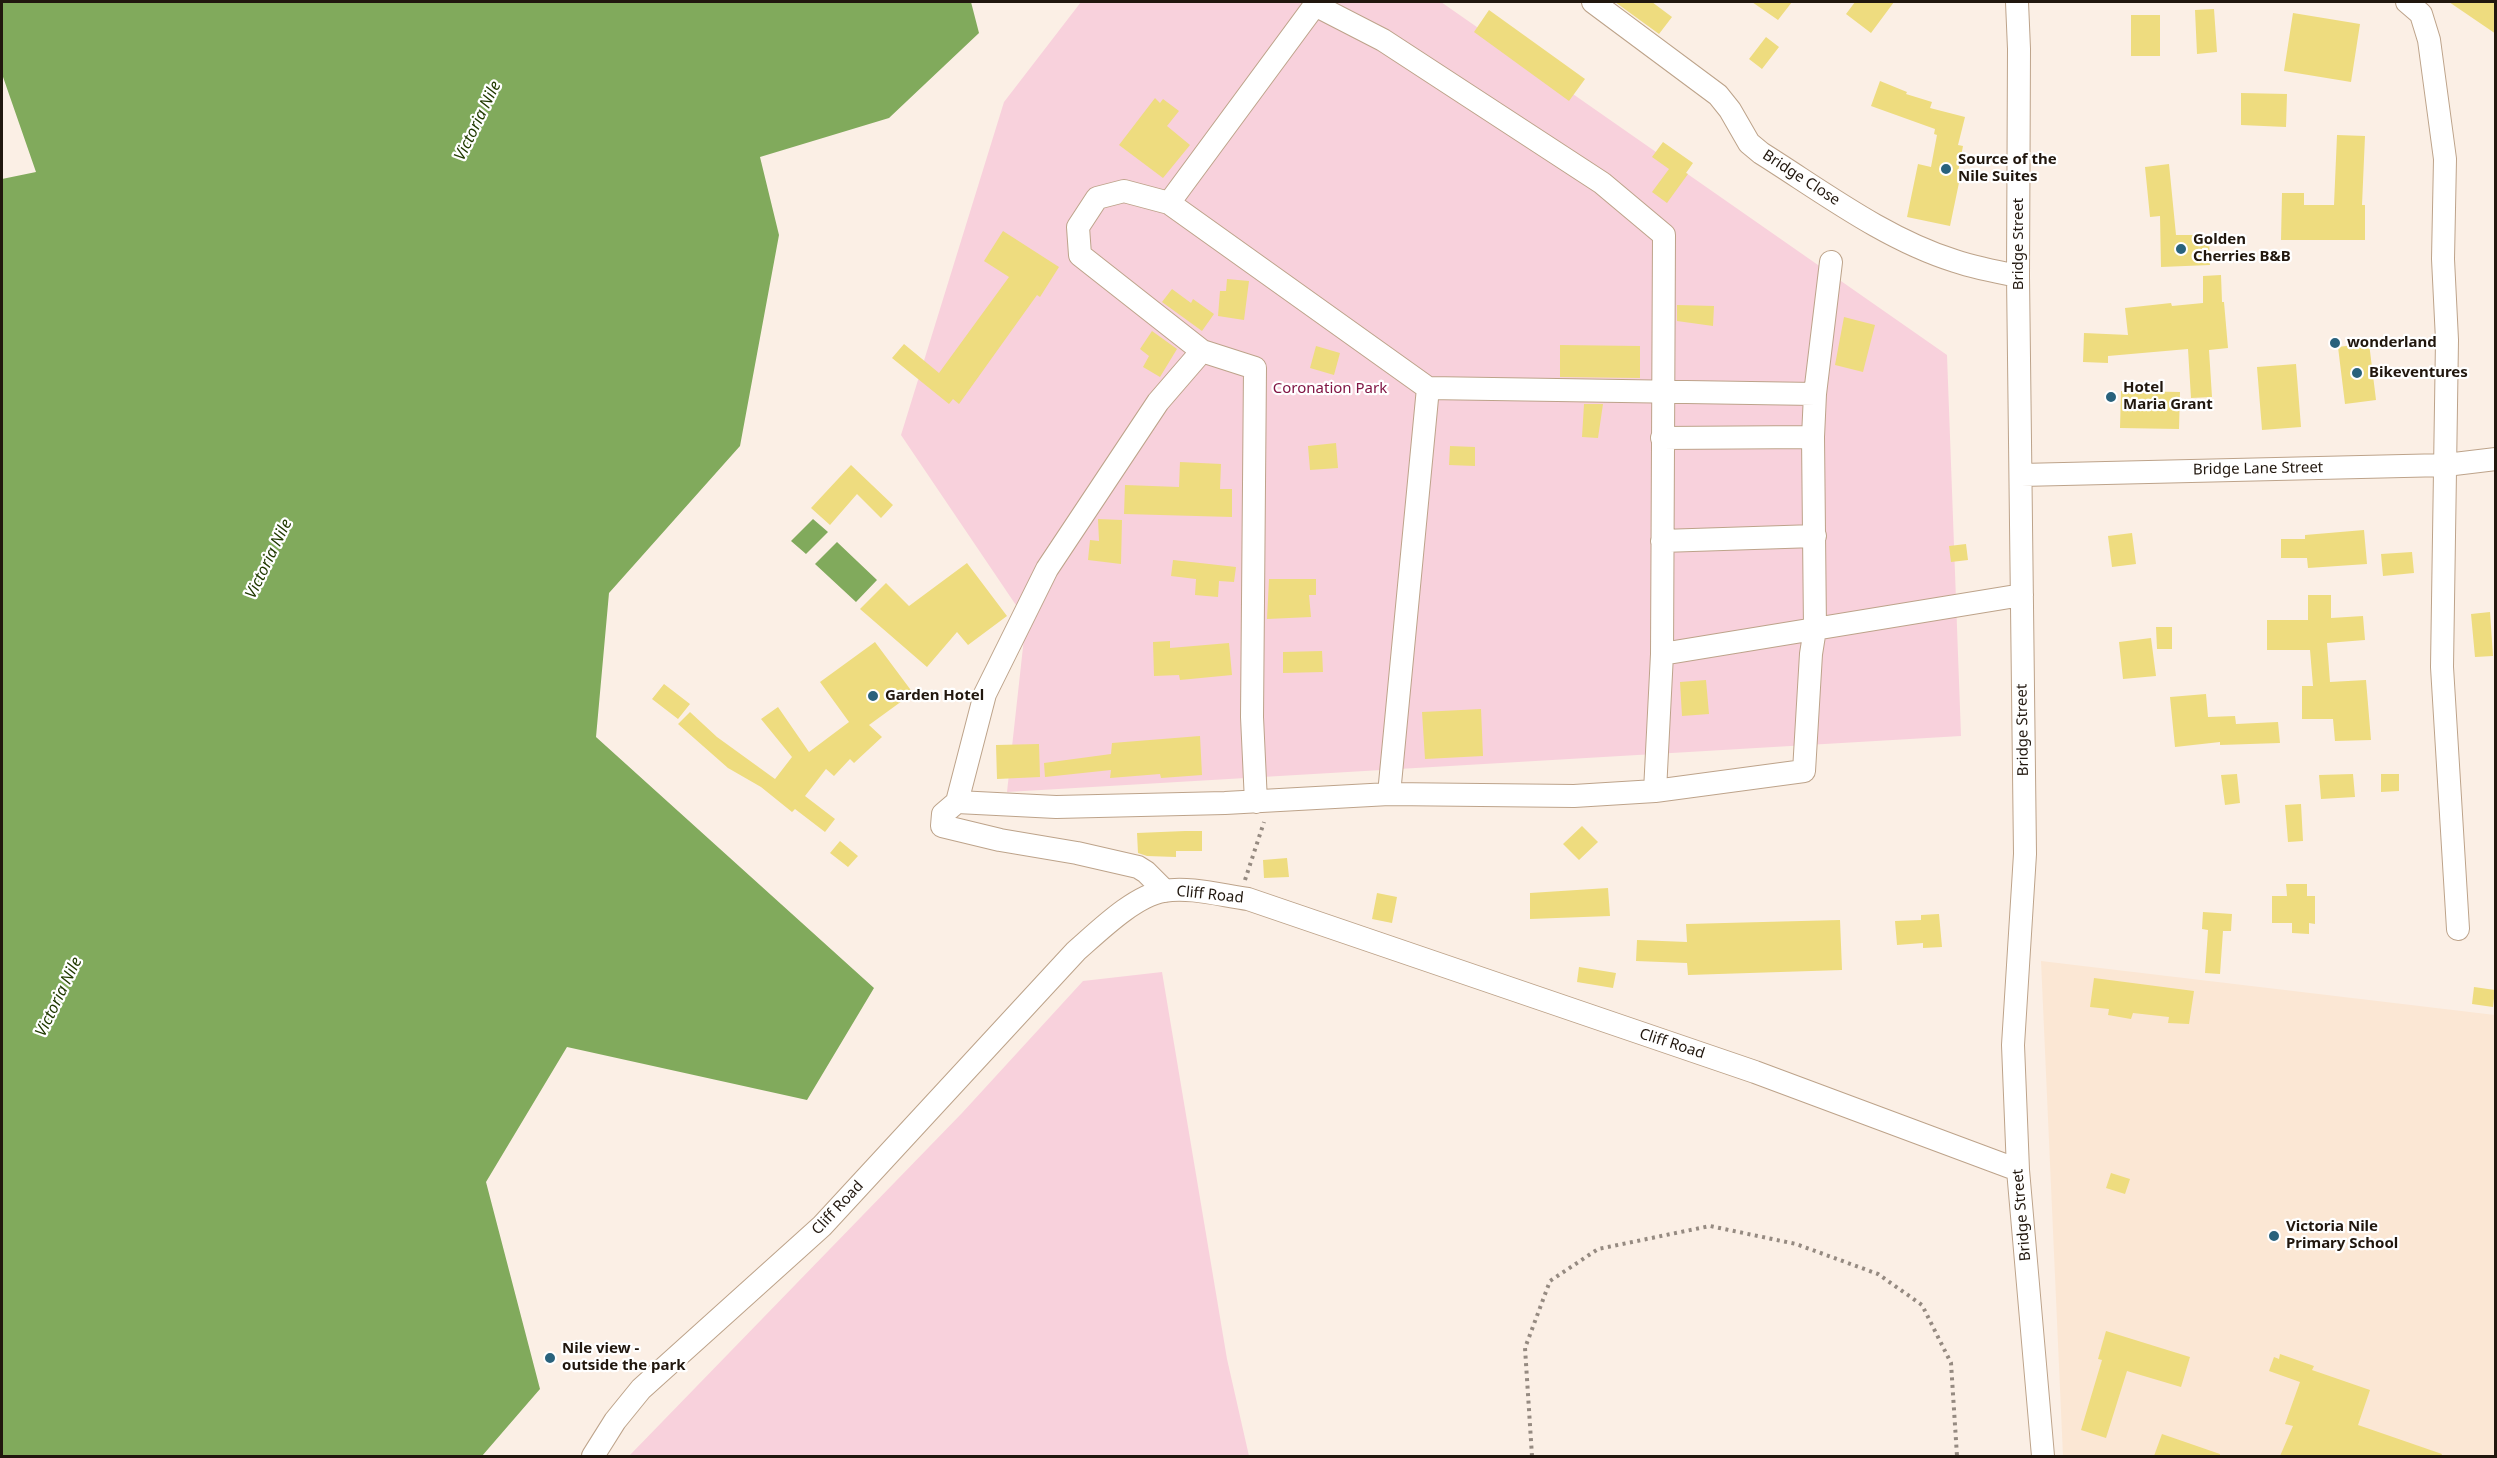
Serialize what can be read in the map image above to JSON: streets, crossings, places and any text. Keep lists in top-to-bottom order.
{
  "streets": {
    "street": [
      "Bridge Close",
      "Bridge Street",
      "Bridge Lane Street",
      "Cliff Road"
    ]
  },
  "crossings": [
    ["Bridge Close", "Bridge Street"],
    ["Bridge Street", "Bridge Lane Street"],
    ["Bridge Street", "Cliff Road"]
  ],
  "water": ["Victoria Nile"],
  "parks": ["Coronation Park"],
  "places": [
    "Source of the Nile Suites",
    "Golden Cherries B&B",
    "wonderland",
    "Bikeventures",
    "Hotel Maria Grant",
    "Garden Hotel",
    "Victoria Nile Primary School",
    "Nile view - outside the park"
  ]
}
